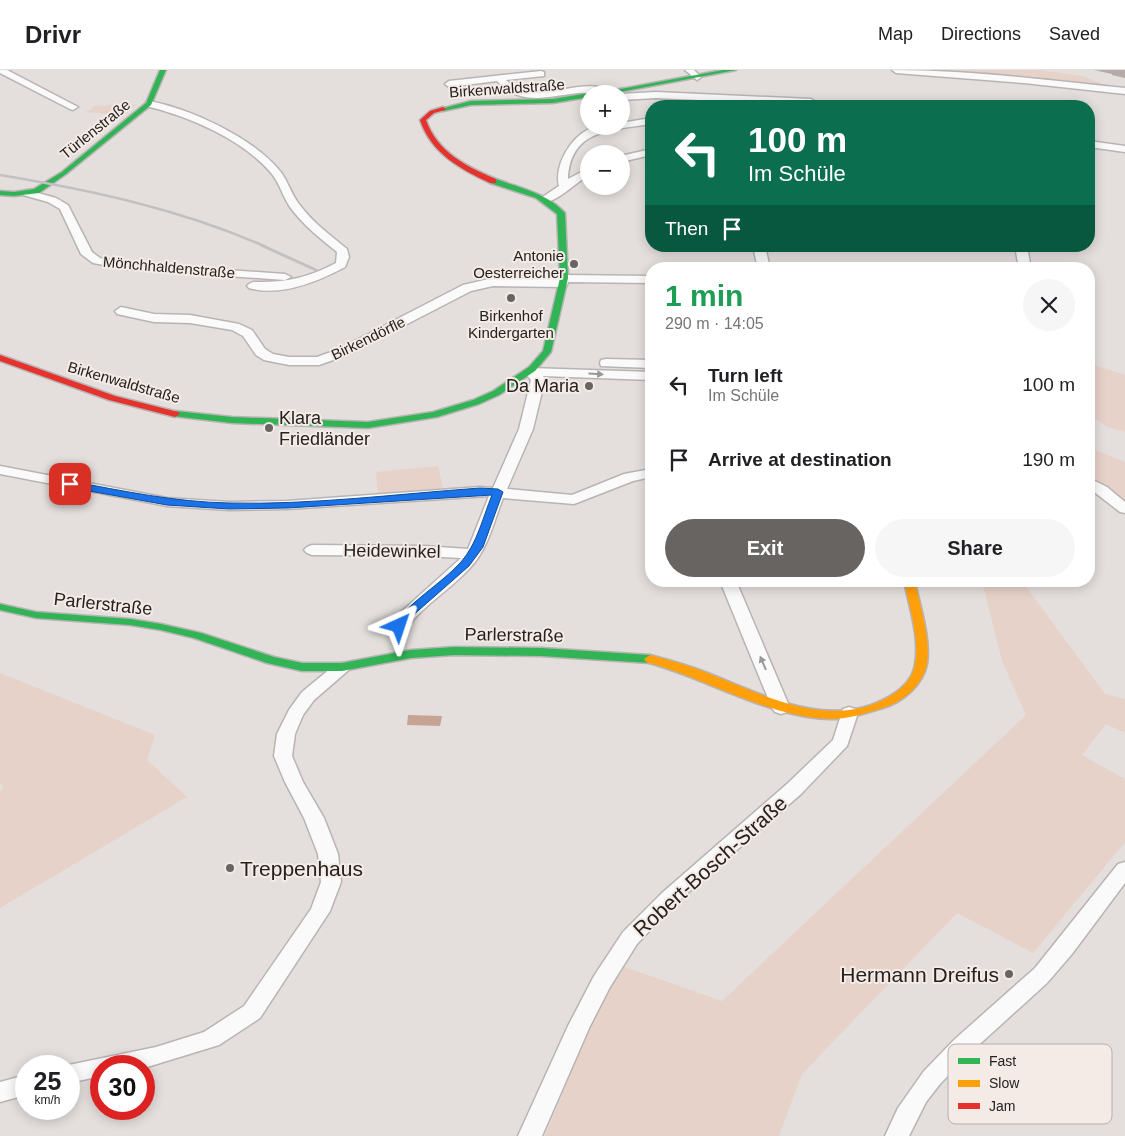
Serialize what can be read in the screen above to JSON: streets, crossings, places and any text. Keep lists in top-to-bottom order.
{
  "streets": {
    "street": [
      "Birkenwaldstraße",
      "Türlenstraße",
      "Mönchhaldenstraße",
      "Birkendörfle",
      "Heidewinkel",
      "Parlerstraße",
      "Robert-Bosch-Straße"
    ]
  },
  "crossings": [
    ["Birkenwaldstraße", "Birkendörfle"],
    ["Türlenstraße", "Mönchhaldenstraße"],
    ["Parlerstraße", "Robert-Bosch-Straße"]
  ],
  "places": [
    "Antonie Oesterreicher",
    "Birkenhof Kindergarten",
    "Da Maria",
    "Klara Friedländer",
    "Treppenhaus",
    "Hermann Dreifus"
  ],
  "legend": ["Fast", "Slow", "Jam"],
  "page": {
    "header": "Drivr",
    "nav": ["Map", "Directions", "Saved"],
    "map_buttons": ["+", "−"],
    "turn": ["100 m", "Im Schüle"],
    "then": "Then",
    "heading": ["1 min", "290 m · 14:05"],
    "list": [
      {
        "name": "Turn left",
        "note": "Im Schüle",
        "value": "100 m"
      },
      {
        "name": "Arrive at destination",
        "value": "190 m"
      }
    ],
    "buttons": ["Exit", "Share"],
    "speed": "25 km/h",
    "limit": "30"
  }
}
